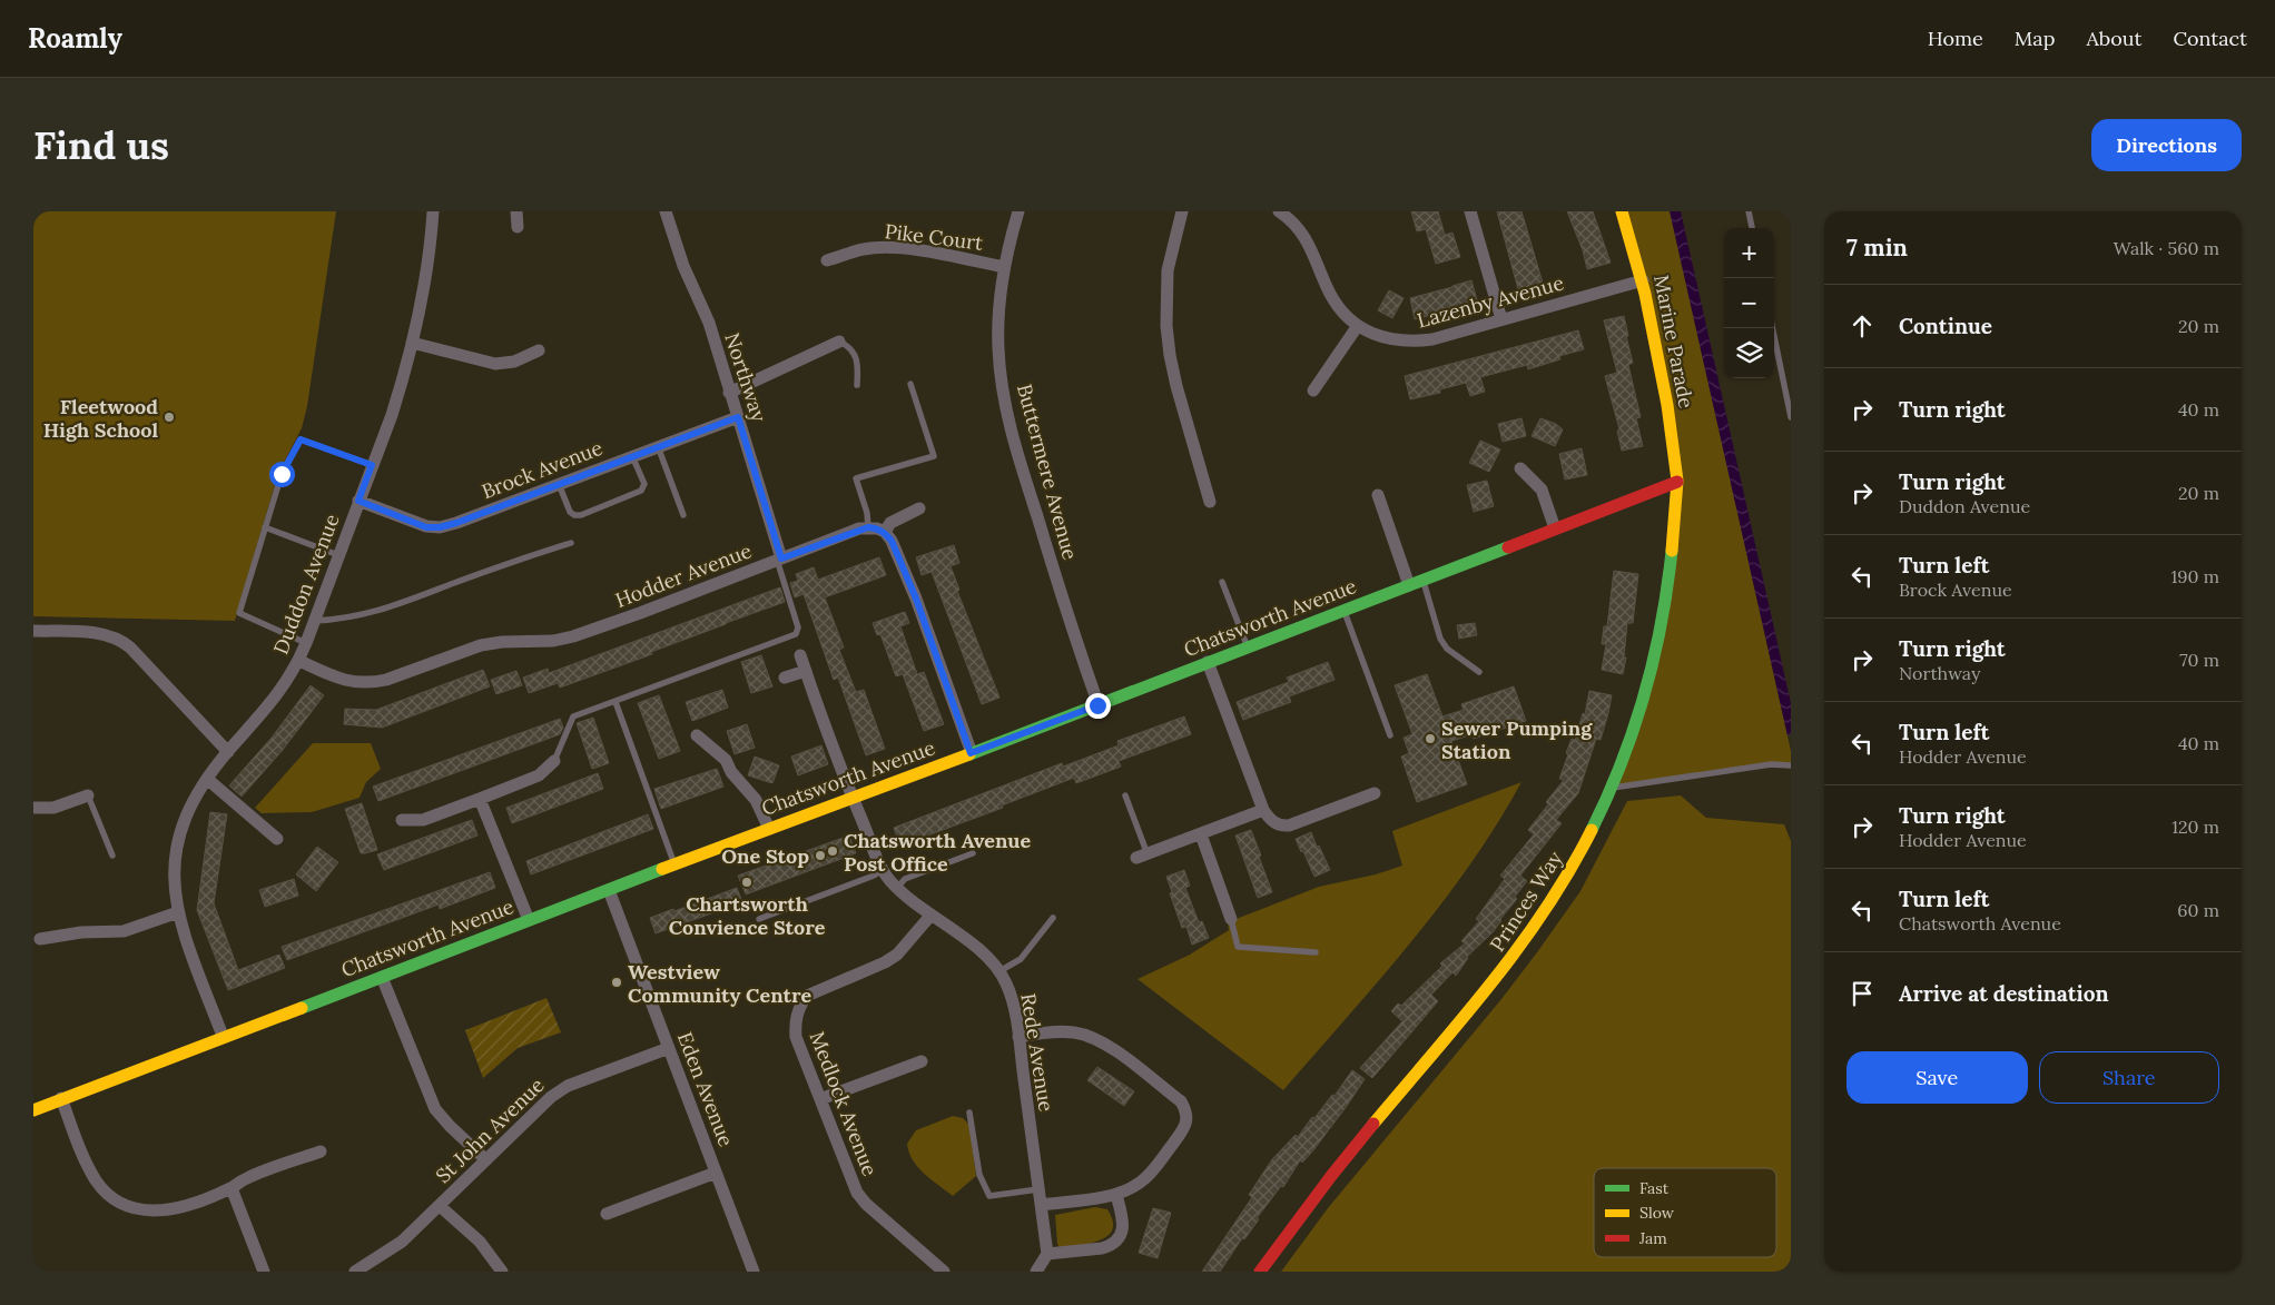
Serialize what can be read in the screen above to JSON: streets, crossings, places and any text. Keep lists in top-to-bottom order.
{
  "streets": {
    "street": [
      "Pike Court",
      "Lazenby Avenue",
      "Marine Parade",
      "Northway",
      "Brock Avenue",
      "Buttermere Avenue",
      "Hodder Avenue",
      "Duddon Avenue",
      "Chatsworth Avenue",
      "Princes Way",
      "Rede Avenue",
      "Eden Avenue",
      "Medlock Avenue",
      "St John Avenue"
    ]
  },
  "crossings": [
    ["Pike Court", "Buttermere Avenue"],
    ["Lazenby Avenue", "Marine Parade"],
    ["Marine Parade", "Chatsworth Avenue"],
    ["Marine Parade", "Princes Way"],
    ["Northway", "Brock Avenue"],
    ["Northway", "Hodder Avenue"],
    ["Brock Avenue", "Duddon Avenue"],
    ["Buttermere Avenue", "Chatsworth Avenue"],
    ["Hodder Avenue", "Duddon Avenue"],
    ["Duddon Avenue", "Chatsworth Avenue"],
    ["Chatsworth Avenue", "Princes Way"],
    ["Chatsworth Avenue", "Rede Avenue"],
    ["Chatsworth Avenue", "Eden Avenue"],
    ["Rede Avenue", "Medlock Avenue"],
    ["Eden Avenue", "St John Avenue"]
  ],
  "places": [
    "Fleetwood High School",
    "Sewer Pumping Station",
    "Chatsworth Avenue Post Office",
    "One Stop",
    "Chartsworth Convience Store",
    "Westview Community Centre"
  ],
  "legend": ["Fast", "Slow", "Jam"],
  "page": {
    "header": "Roamly",
    "nav": [
      "Home",
      "Map",
      "About",
      "Contact"
    ],
    "buttons": [
      "Directions",
      ["Save", "Share"]
    ],
    "title": "Find us",
    "heading": ["7 min", "Walk · 560 m"],
    "map_buttons": ["+", "−"],
    "list": [
      ["Continue", "20 m"],
      ["Turn right", "40 m"],
      ["Turn right", "Duddon Avenue", "20 m"],
      ["Turn left", "Brock Avenue", "190 m"],
      ["Turn right", "Northway", "70 m"],
      ["Turn left", "Hodder Avenue", "40 m"],
      ["Turn right", "Hodder Avenue", "120 m"],
      ["Turn left", "Chatsworth Avenue", "60 m"],
      "Arrive at destination"
    ]
  }
}
